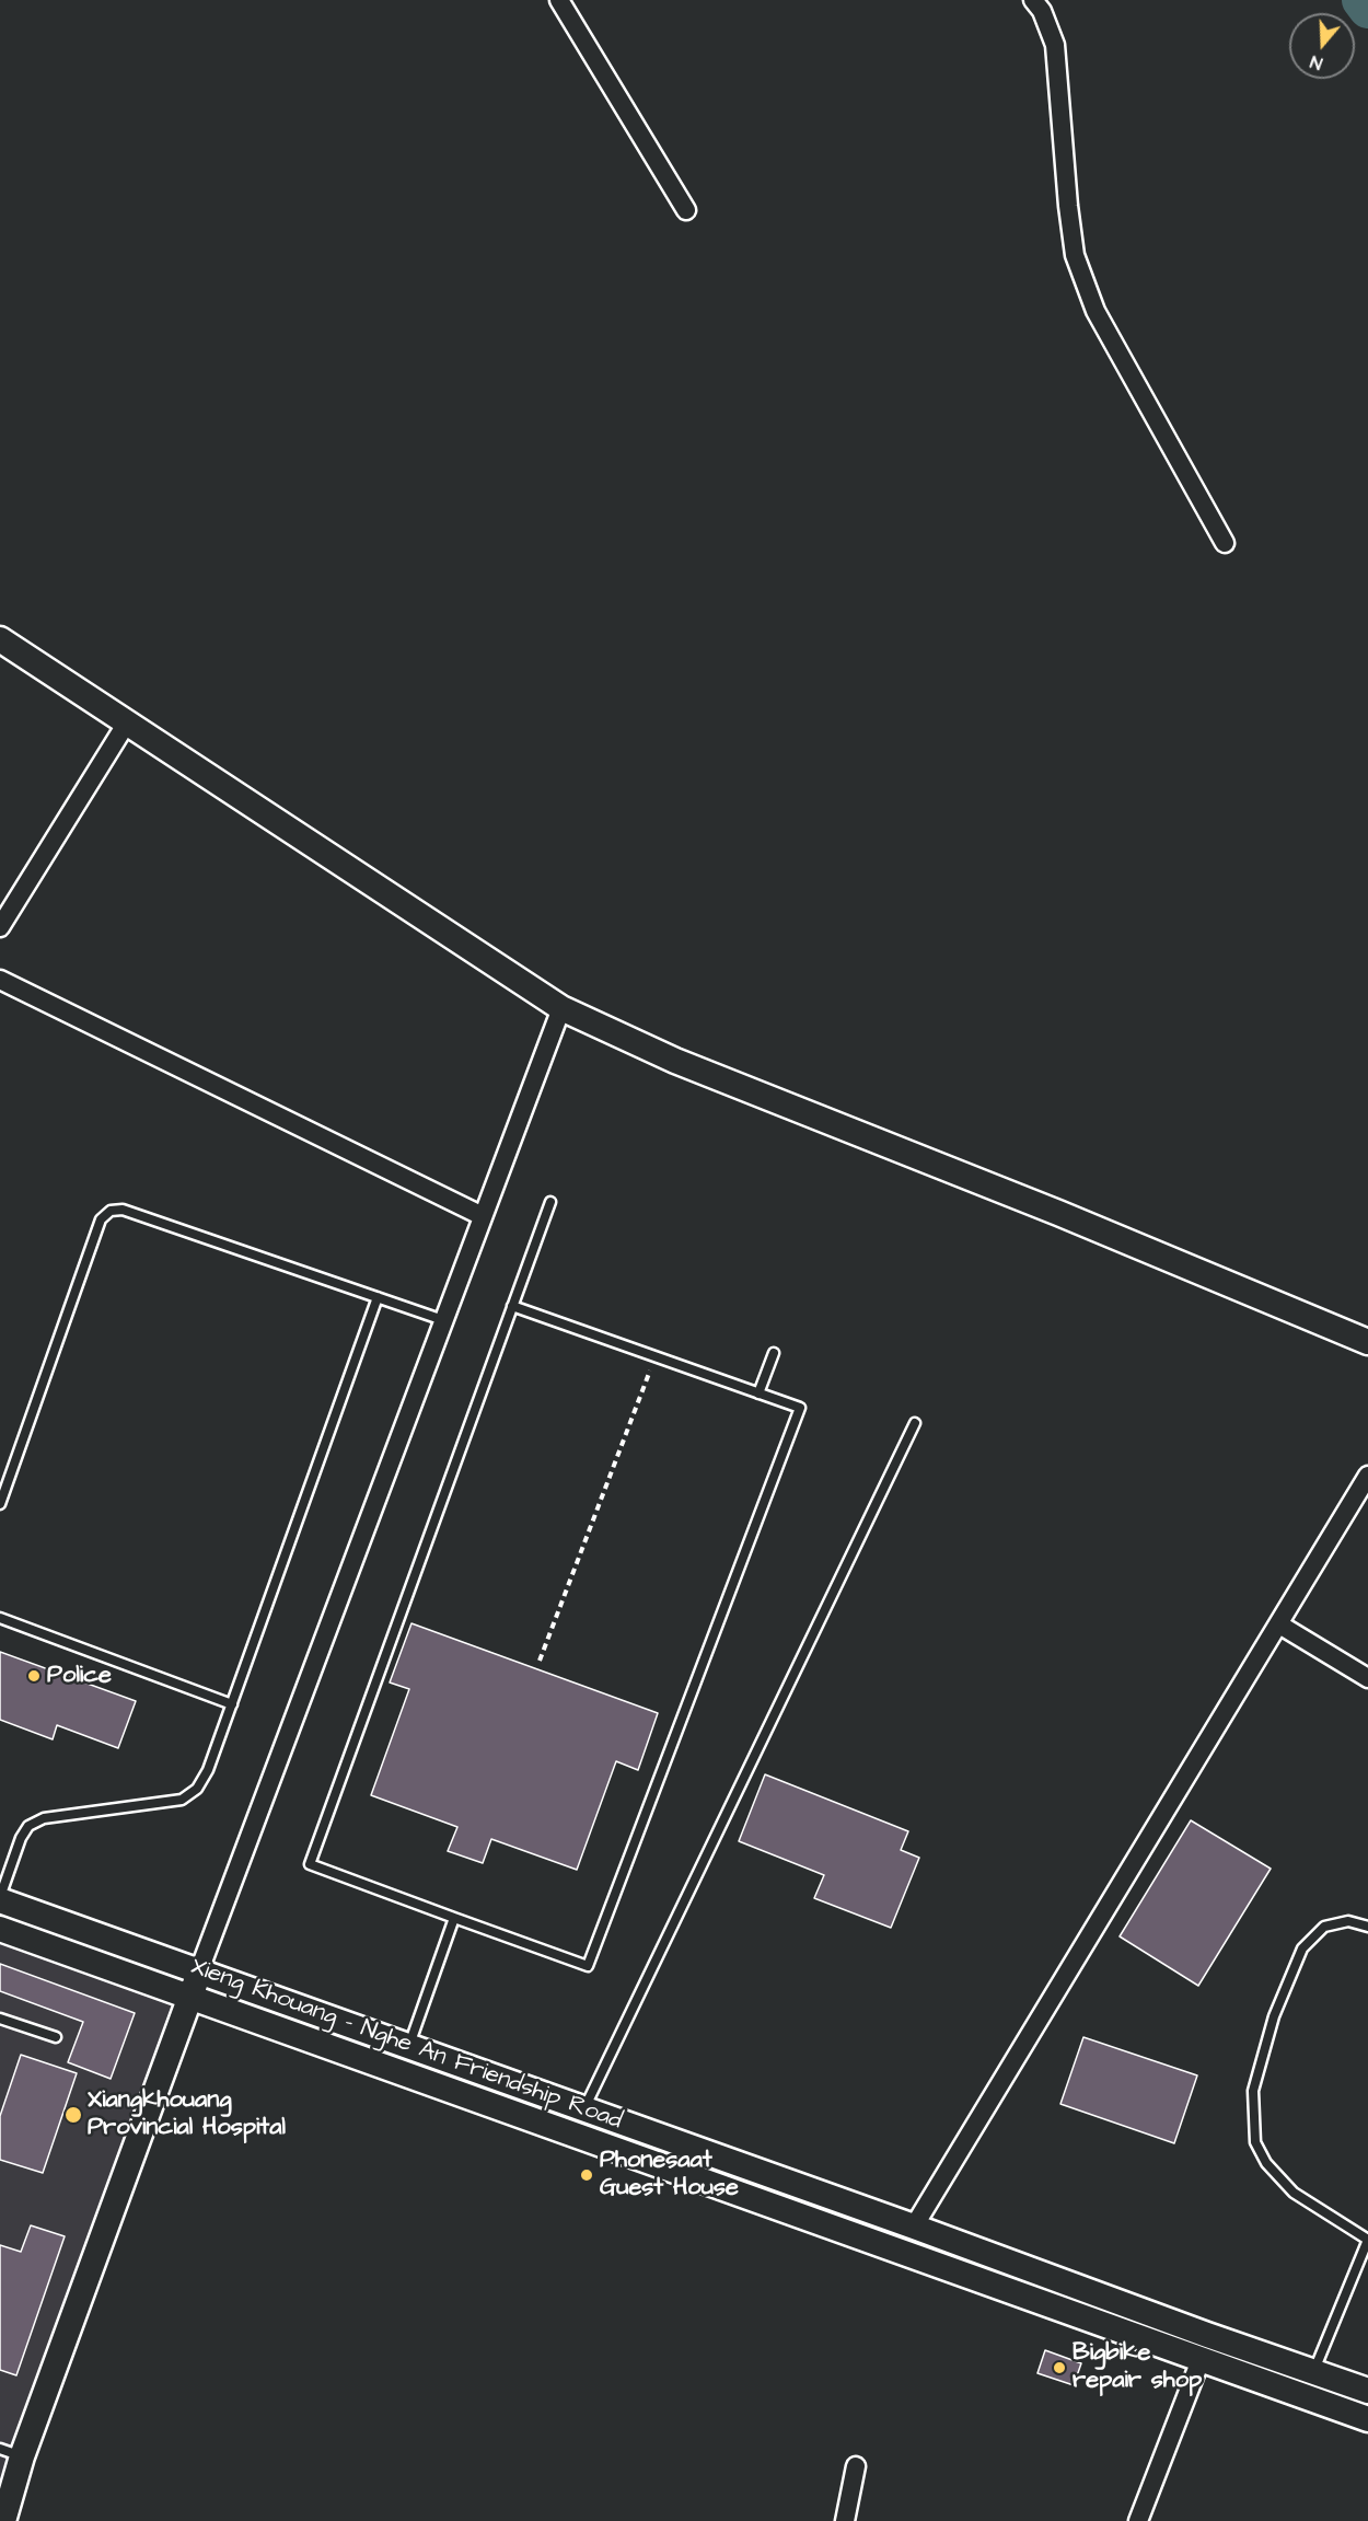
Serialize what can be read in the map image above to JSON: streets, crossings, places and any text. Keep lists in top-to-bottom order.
{
  "streets": {
    "street": ["Xieng Khouang - Nghe An Friendship Road"]
  },
  "places": [
    "Police",
    "Xiangkhouang Provincial Hospital",
    "Phonesaat Guest House",
    "Bigbike repair shop"
  ],
  "north": "bottom"
}
